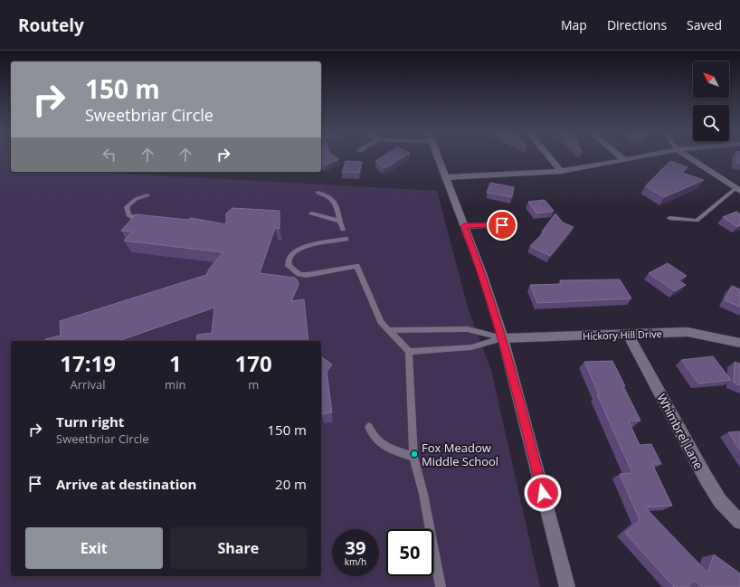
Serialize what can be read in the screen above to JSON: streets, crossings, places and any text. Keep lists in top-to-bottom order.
{
  "streets": {
    "street": ["Hickory Hill Drive", "Whimbrel Lane"]
  },
  "crossings": [
    ["Hickory Hill Drive", "Whimbrel Lane"]
  ],
  "places": ["Fox Meadow Middle School"],
  "north": "top left",
  "page": {
    "header": "Routely",
    "nav": ["Map", "Directions", "Saved"],
    "turn": ["150 m", "Sweetbriar Circle"],
    "eta": [
      "17:19",
      "Arrival",
      "1",
      "min",
      "170",
      "m"
    ],
    "list": [
      {
        "name": "Turn right",
        "note": "Sweetbriar Circle",
        "value": "150 m"
      },
      {
        "name": "Arrive at destination",
        "value": "20 m"
      }
    ],
    "buttons": ["Exit", "Share"],
    "speed": "39 km/h",
    "limit": "50"
  }
}
